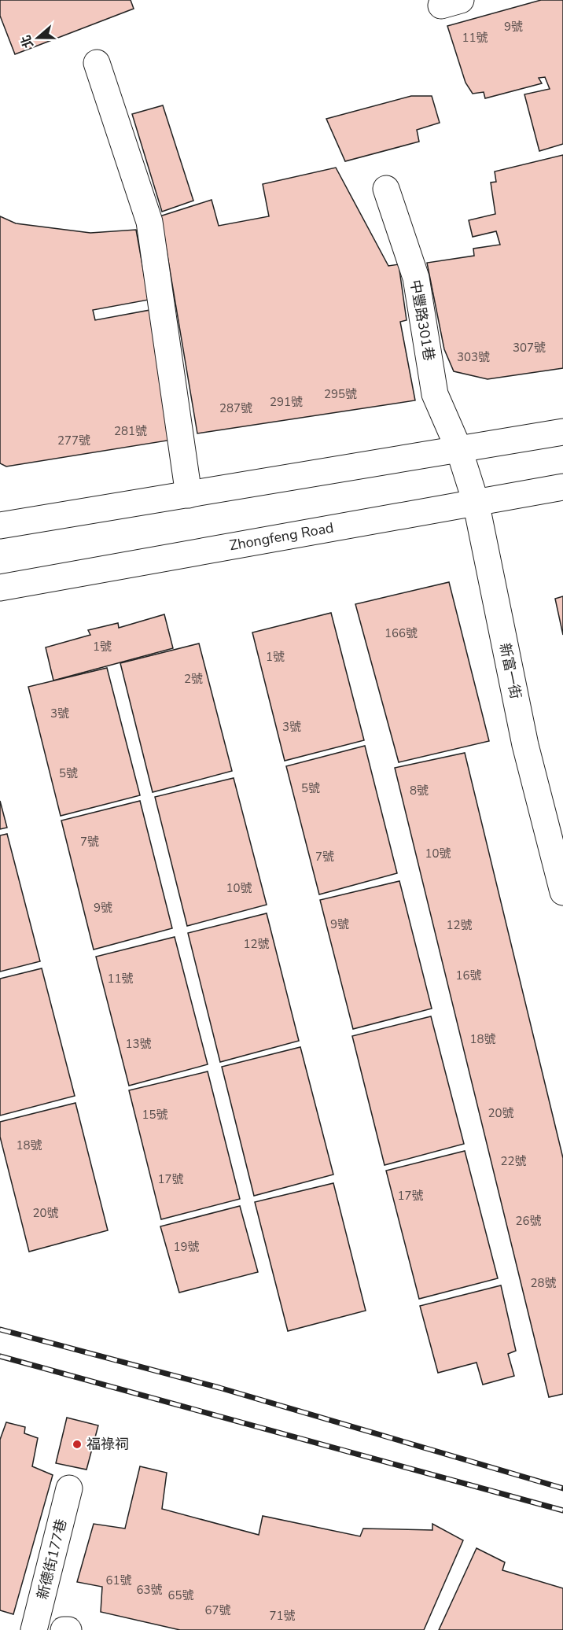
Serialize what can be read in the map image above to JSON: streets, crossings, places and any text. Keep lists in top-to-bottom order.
{
  "streets": {
    "main road": [
      "中豐路301巷",
      "Zhongfeng Road",
      "新富一街",
      "新德街177巷"
    ]
  },
  "crossings": [
    ["中豐路301巷", "新富一街"],
    ["Zhongfeng Road", "新富一街"]
  ],
  "places": ["福祿祠"],
  "house_numbers": [
    "9號",
    "11號",
    "307號",
    "303號",
    "295號",
    "291號",
    "287號",
    "281號",
    "277號",
    "166號",
    "1號",
    "1號",
    "2號",
    "3號",
    "3號",
    "5號",
    "5號",
    "8號",
    "7號",
    "10號",
    "7號",
    "10號",
    "9號",
    "9號",
    "12號",
    "12號",
    "16號",
    "11號",
    "18號",
    "13號",
    "20號",
    "15號",
    "18號",
    "22號",
    "17號",
    "17號",
    "20號",
    "26號",
    "19號",
    "28號",
    "61號",
    "63號",
    "65號",
    "67號",
    "71號"
  ],
  "north": "left"
}
